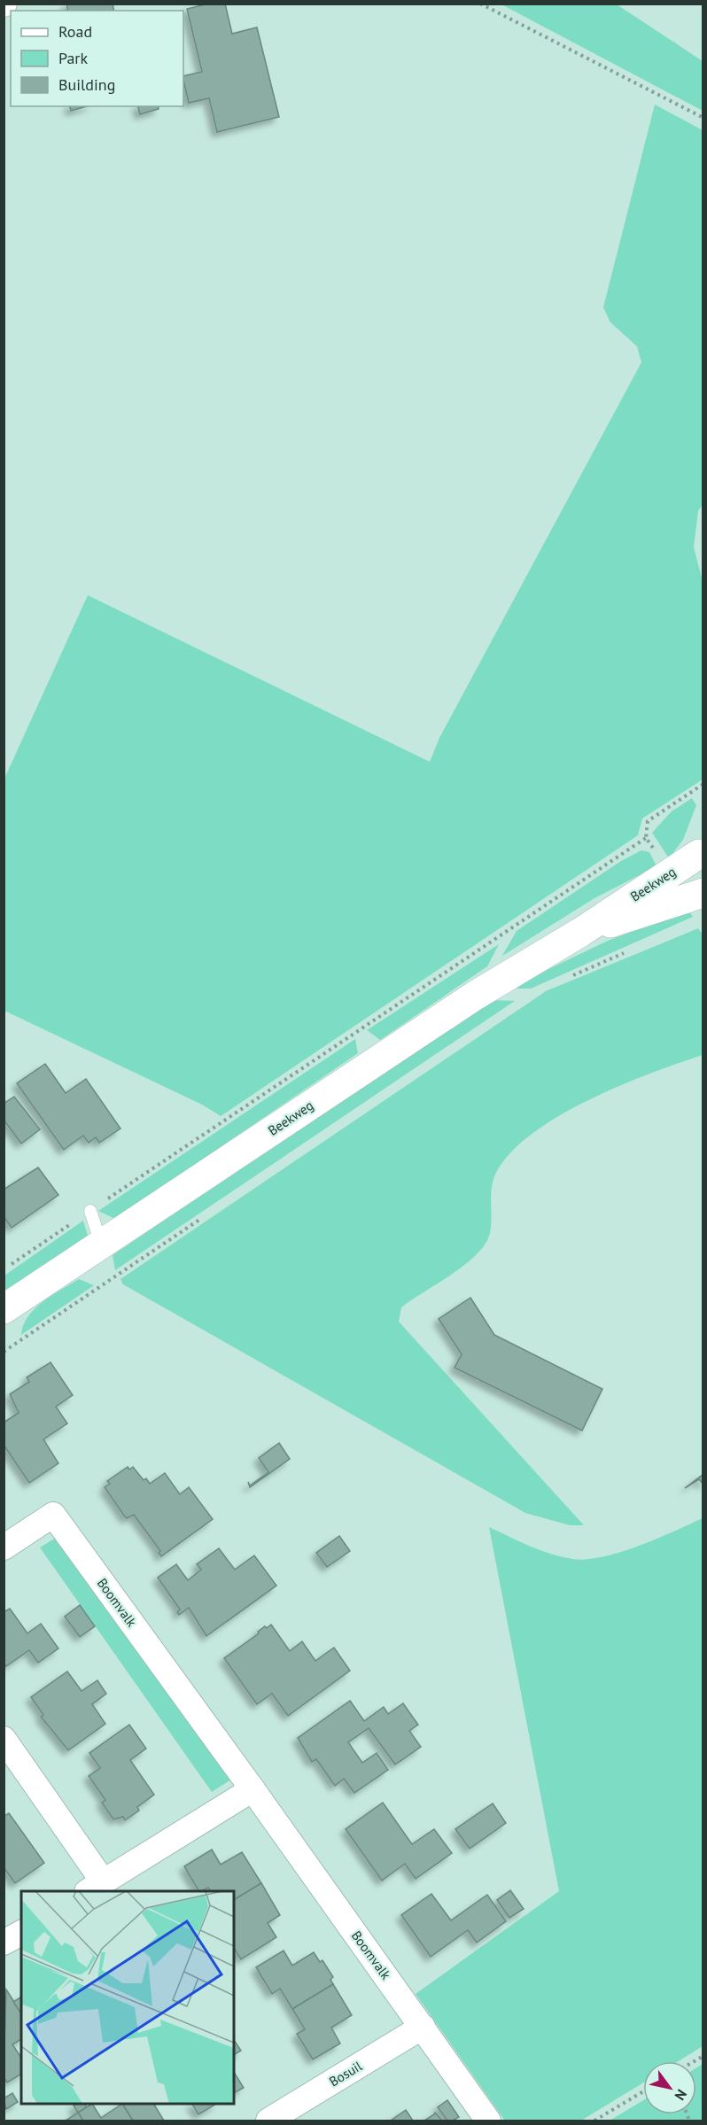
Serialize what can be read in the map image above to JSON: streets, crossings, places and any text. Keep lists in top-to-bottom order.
{
  "streets": {
    "main road": ["Beekweg"],
    "street": ["Boomvalk", "Bosuil"]
  },
  "crossings": [
    ["Boomvalk", "Bosuil"]
  ],
  "legend": ["Road", "Park", "Building"],
  "north": "bottom right"
}
